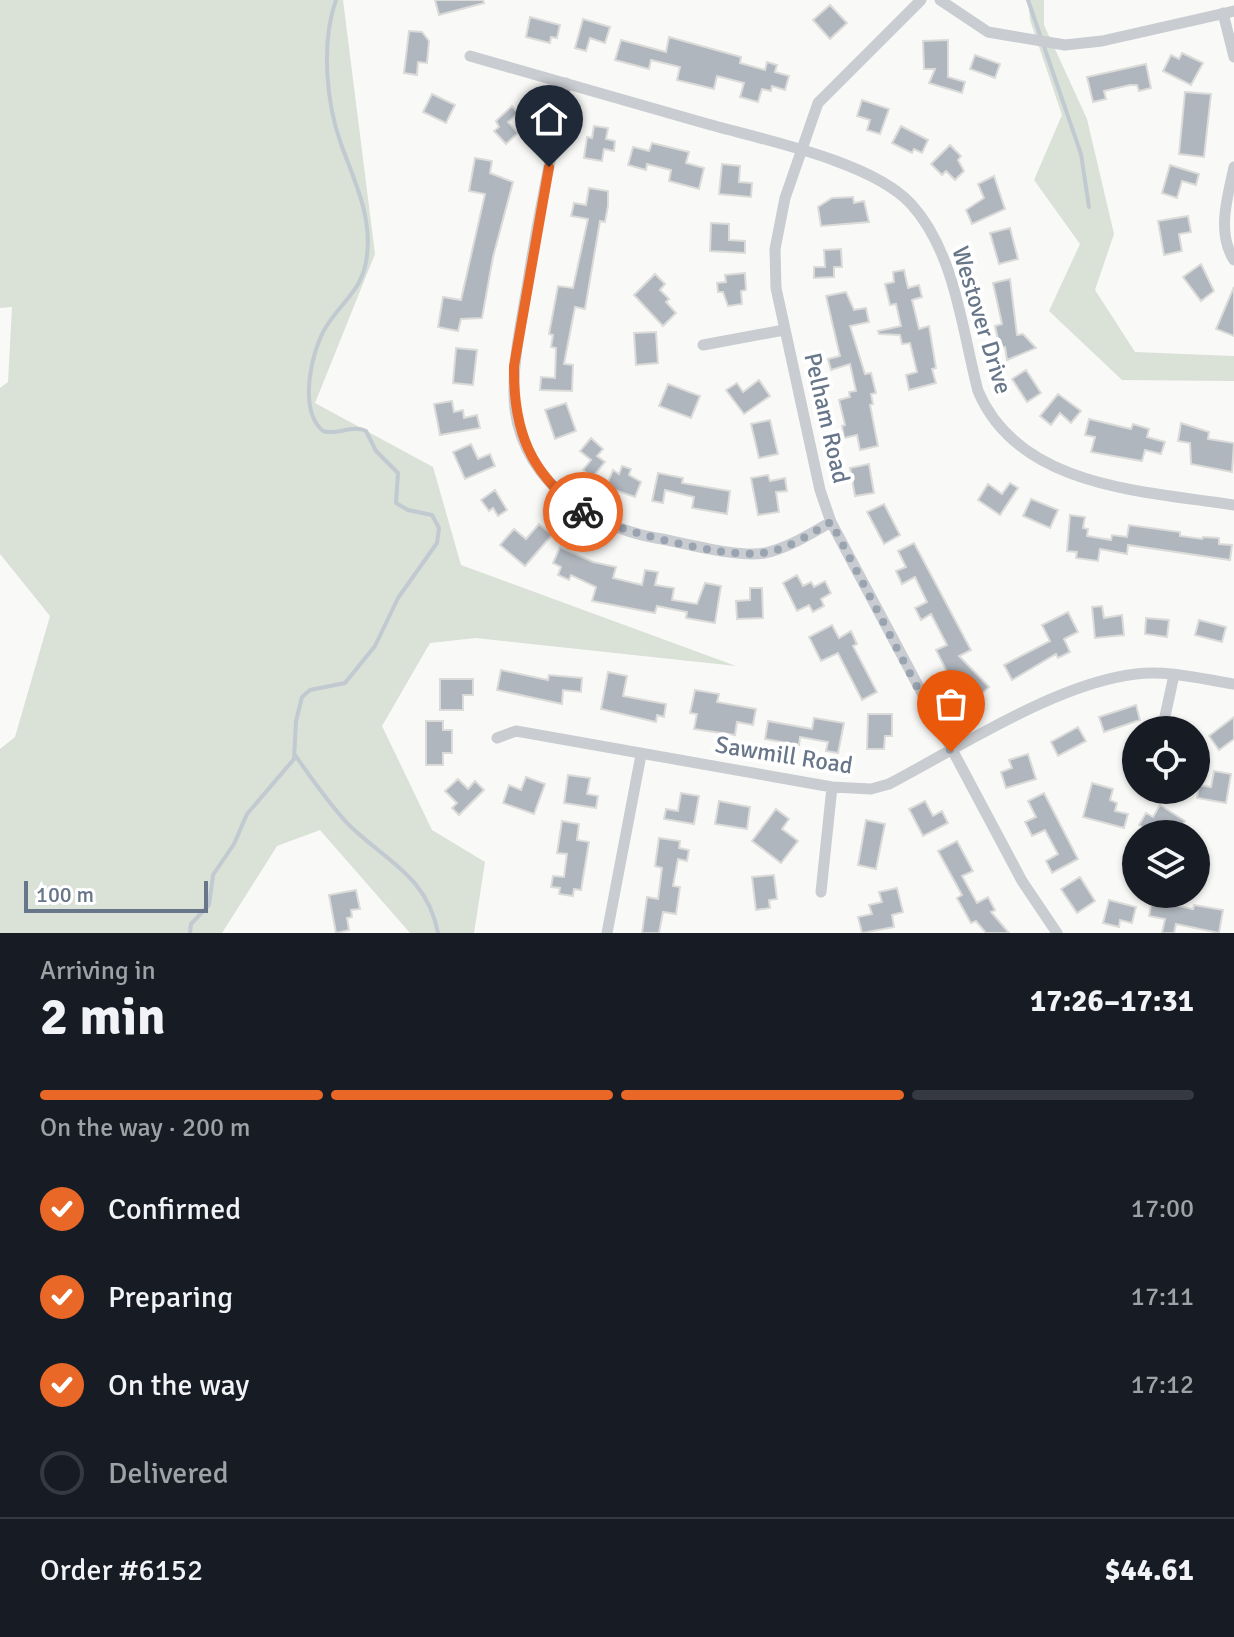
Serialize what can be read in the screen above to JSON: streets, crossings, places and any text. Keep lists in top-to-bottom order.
{
  "streets": {
    "street": ["Westover Drive", "Pelham Road", "Sawmill Road"]
  },
  "crossings": [
    ["Westover Drive", "Pelham Road"],
    ["Pelham Road", "Sawmill Road"]
  ],
  "scale_bar": "100 m",
  "page": {
    "scale": "100 m",
    "heading": ["2 min", "Arriving in", "17:26–17:31"],
    "panel": ["Order #6152", "$44.61"],
    "bar": "On the way · 200 m",
    "list": [
      ["Confirmed", "17:00"],
      ["Preparing", "17:11"],
      ["On the way", "17:12"],
      "Delivered"
    ]
  }
}
